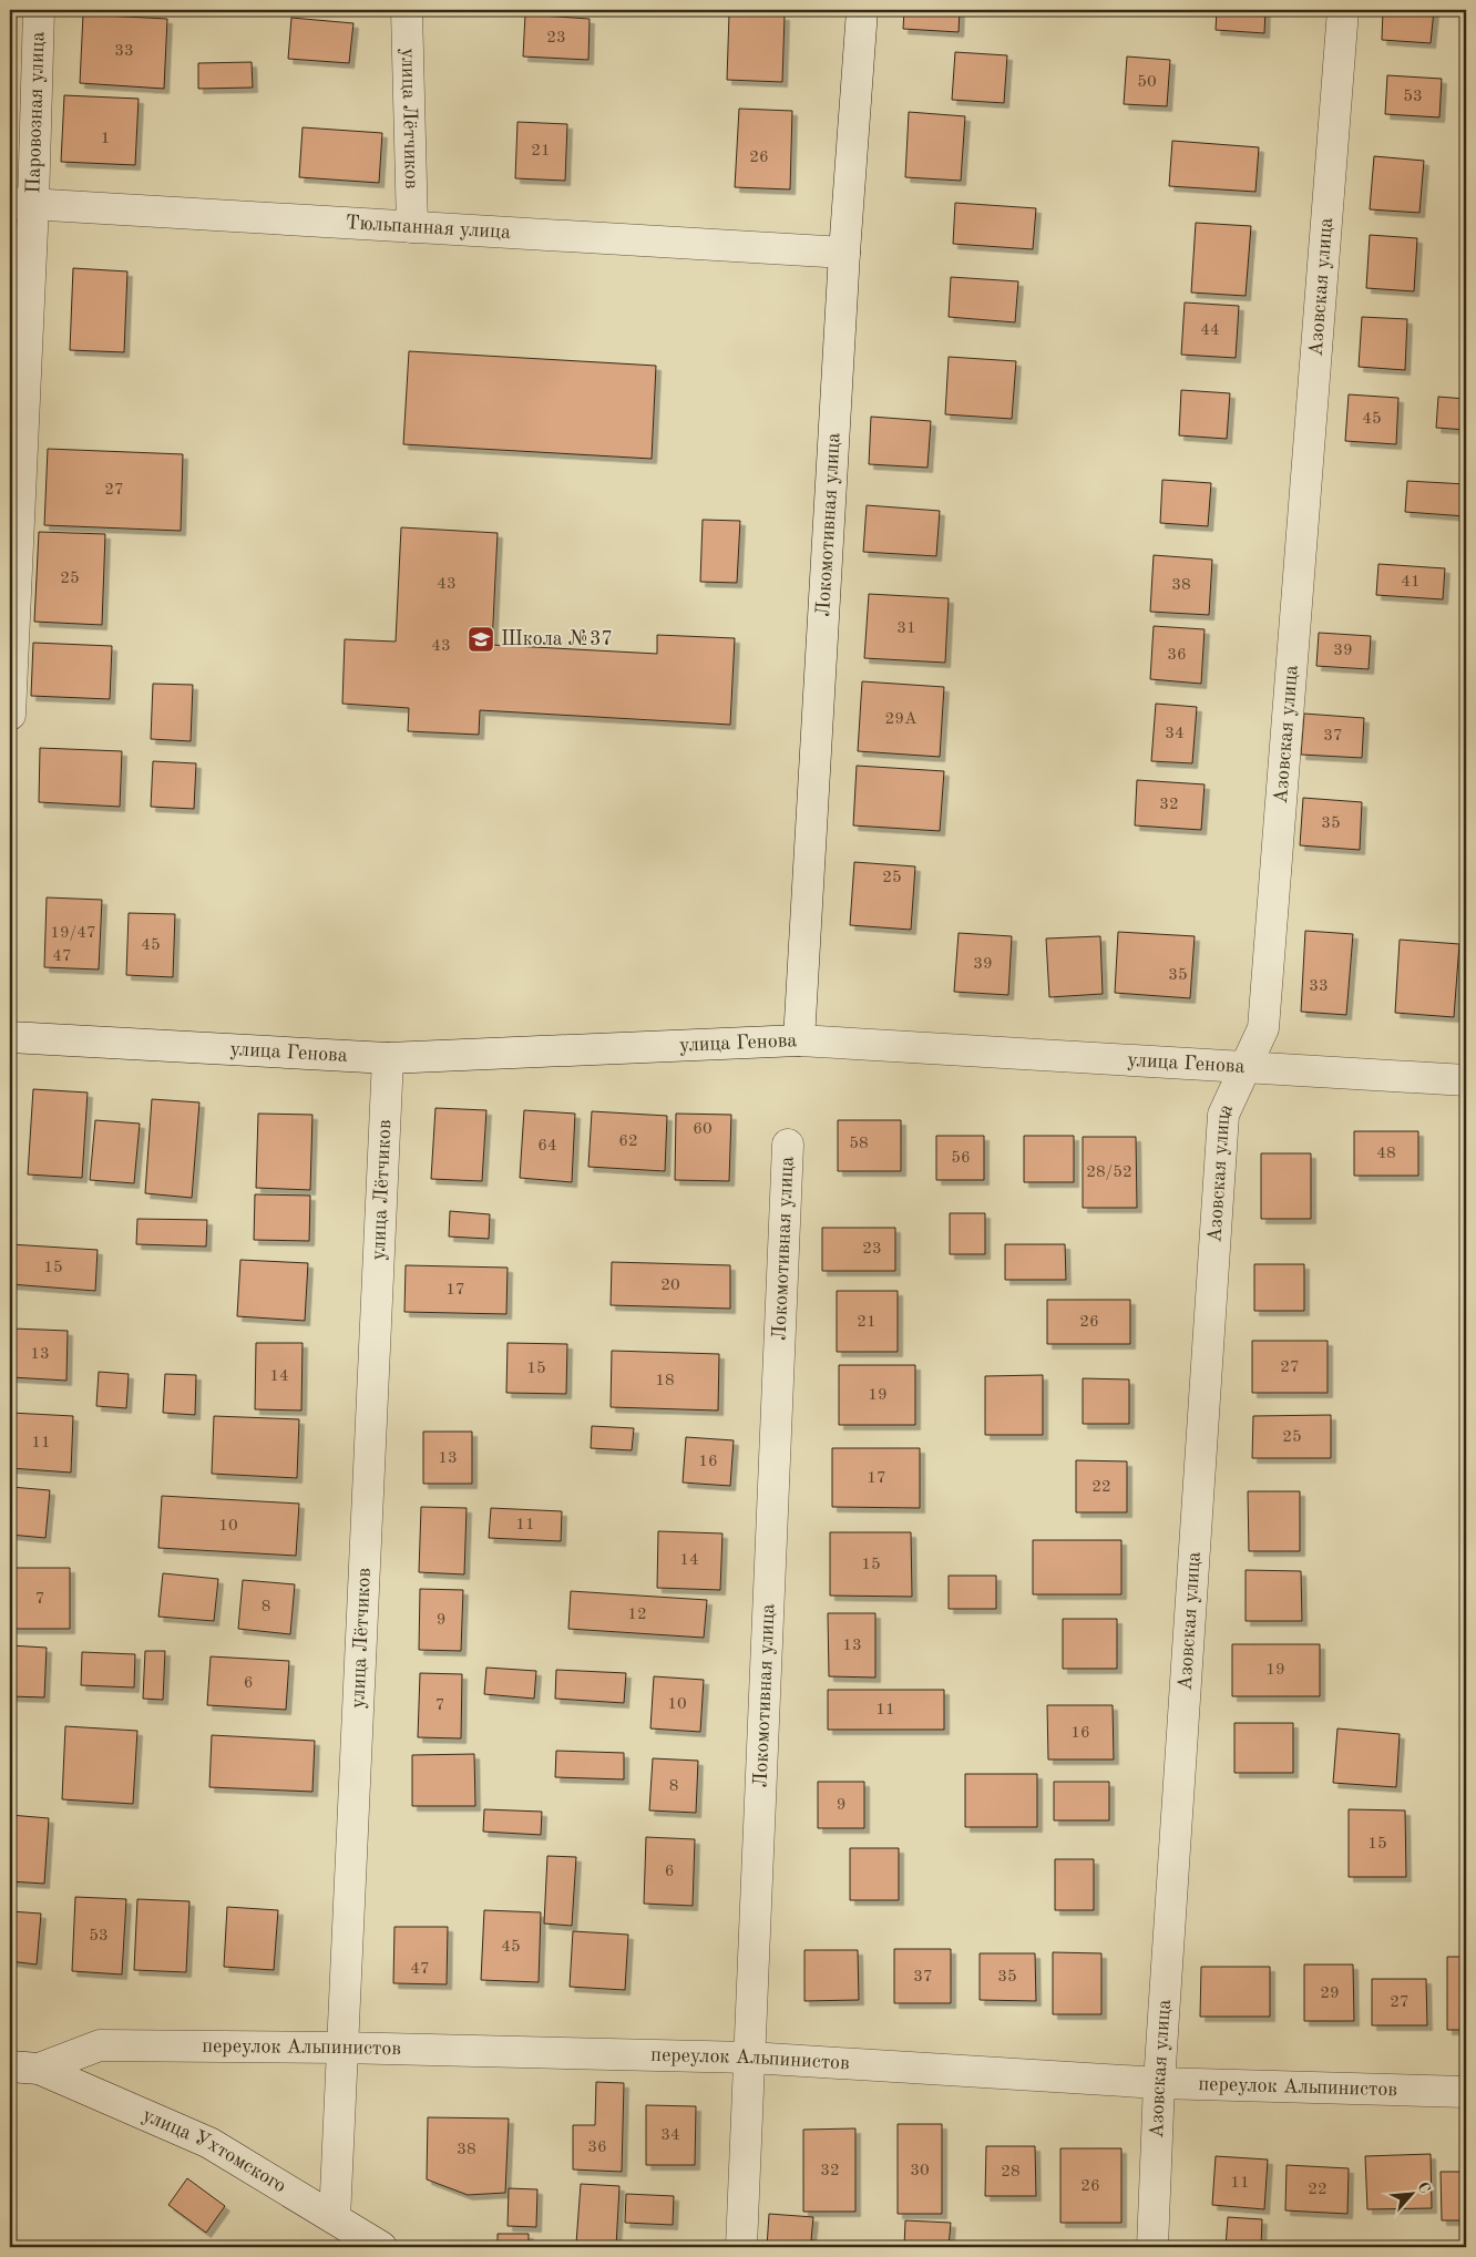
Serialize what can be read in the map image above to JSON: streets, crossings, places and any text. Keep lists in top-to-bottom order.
{
  "streets": {
    "street": [
      "Паровозная улица",
      "улица Лётчиков",
      "Тюльпанная улица",
      "Азовская улица",
      "Локомотивная улица",
      "улица Генова",
      "переулок Альпинистов",
      "улица Ухтомского"
    ]
  },
  "crossings": [
    ["Паровозная улица", "Тюльпанная улица"],
    ["улица Лётчиков", "Тюльпанная улица"],
    ["улица Лётчиков", "улица Генова"],
    ["улица Лётчиков", "переулок Альпинистов"],
    ["улица Лётчиков", "улица Ухтомского"],
    ["Тюльпанная улица", "Локомотивная улица"],
    ["Азовская улица", "улица Генова"],
    ["Азовская улица", "переулок Альпинистов"],
    ["Локомотивная улица", "улица Генова"],
    ["Локомотивная улица", "переулок Альпинистов"],
    ["переулок Альпинистов", "улица Ухтомского"]
  ],
  "places": {
    "school or university": ["Школа №37"]
  },
  "house_numbers": [
    "23",
    "33",
    "50",
    "53",
    "1",
    "21",
    "26",
    "44",
    "45",
    "27",
    "25",
    "41",
    "43",
    "38",
    "31",
    "43",
    "39",
    "36",
    "29А",
    "34",
    "37",
    "32",
    "35",
    "25",
    "19/47",
    "45",
    "47",
    "39",
    "35",
    "33",
    "60",
    "62",
    "58",
    "64",
    "48",
    "56",
    "28/52",
    "23",
    "15",
    "20",
    "17",
    "21",
    "26",
    "13",
    "27",
    "15",
    "14",
    "18",
    "19",
    "25",
    "11",
    "13",
    "16",
    "17",
    "22",
    "11",
    "10",
    "14",
    "15",
    "7",
    "8",
    "12",
    "9",
    "13",
    "19",
    "6",
    "10",
    "7",
    "11",
    "16",
    "8",
    "9",
    "15",
    "6",
    "53",
    "45",
    "47",
    "37",
    "35",
    "29",
    "27",
    "34",
    "36",
    "38",
    "32",
    "30",
    "28",
    "11",
    "26",
    "22"
  ],
  "north": "top right"
}
